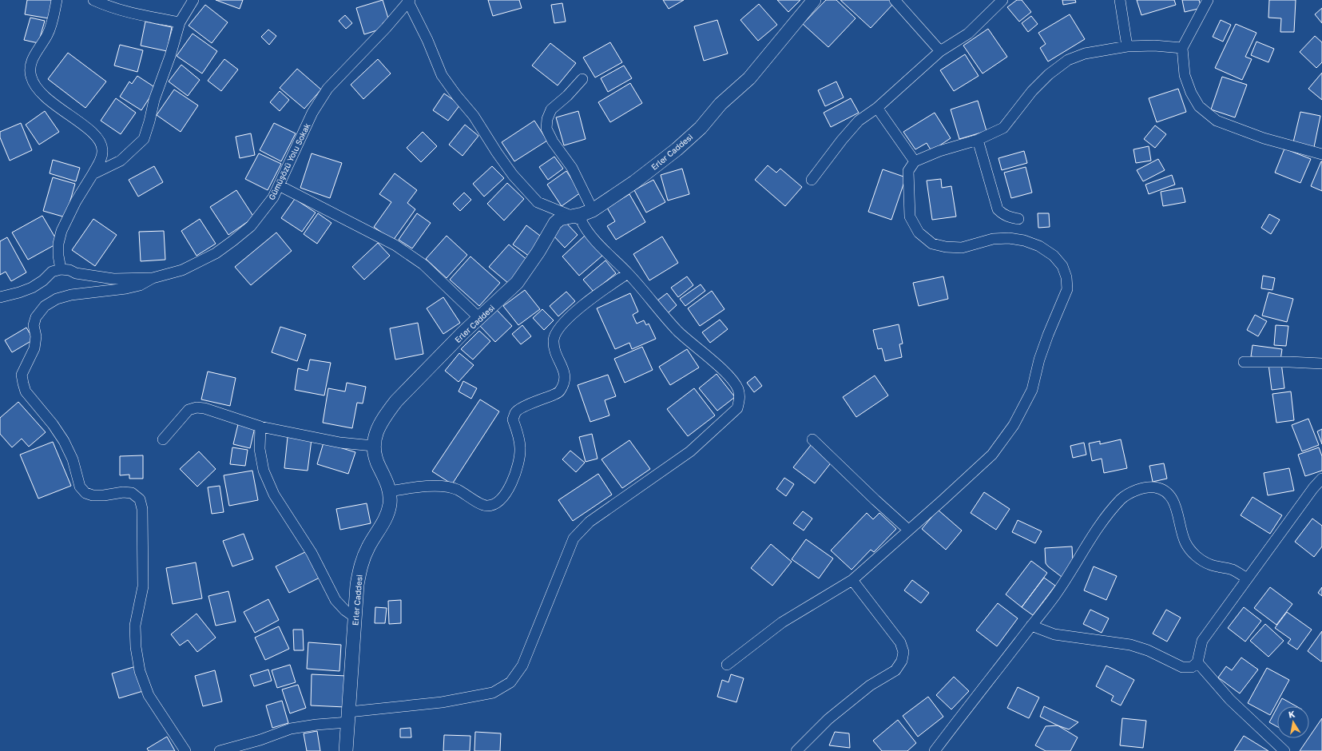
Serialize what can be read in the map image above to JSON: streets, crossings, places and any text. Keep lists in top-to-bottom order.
{
  "streets": {
    "street": ["Erler Caddesi", "Gümüşözü Yolu Sokak"]
  },
  "north": "top"
}
